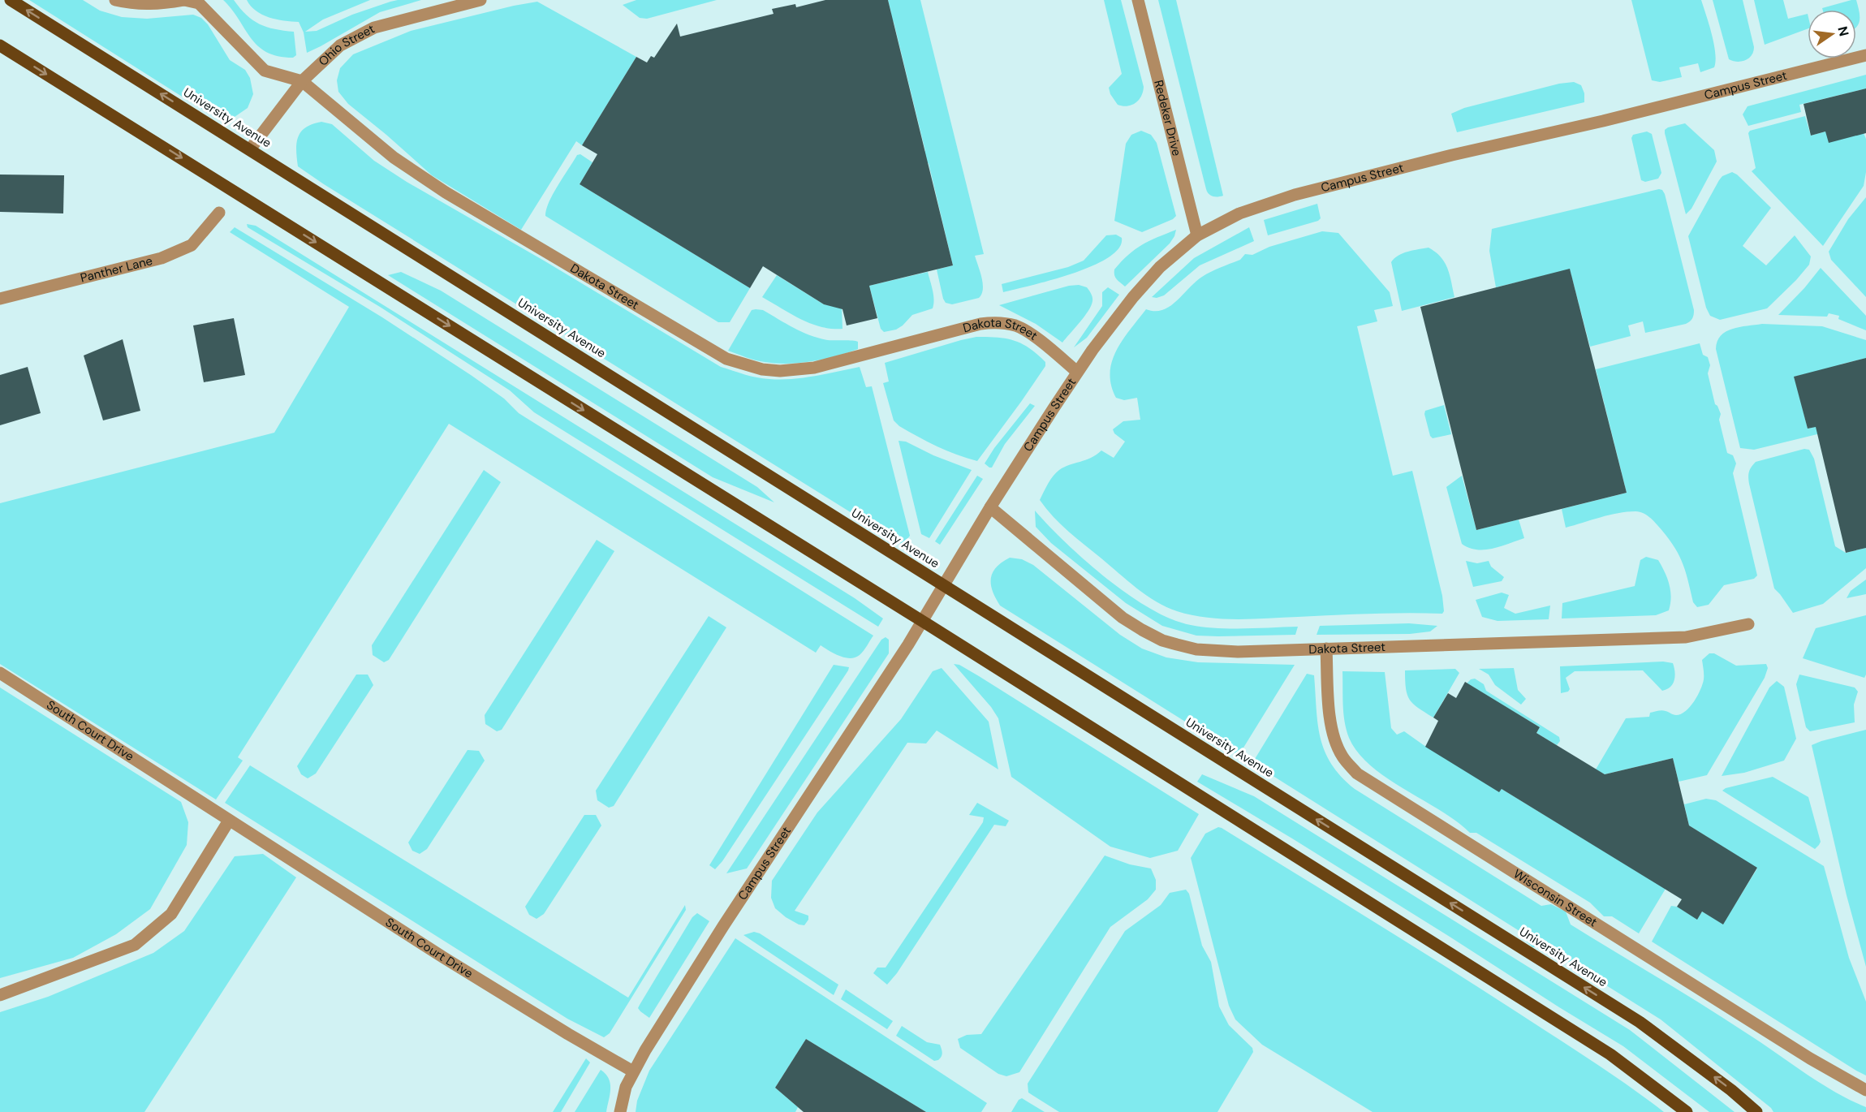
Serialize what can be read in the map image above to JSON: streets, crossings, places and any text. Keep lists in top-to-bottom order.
{
  "streets": {
    "main road": ["University Avenue"],
    "street": [
      "Ohio Street",
      "Campus Street",
      "Redeker Drive",
      "Panther Lane",
      "Dakota Street",
      "South Court Drive",
      "Wisconsin Street"
    ]
  },
  "crossings": [
    ["Ohio Street", "University Avenue"],
    ["Ohio Street", "Dakota Street"],
    ["Campus Street", "University Avenue"],
    ["Campus Street", "Redeker Drive"],
    ["Campus Street", "Dakota Street"],
    ["Campus Street", "South Court Drive"],
    ["Dakota Street", "Wisconsin Street"]
  ],
  "north": "right"
}
